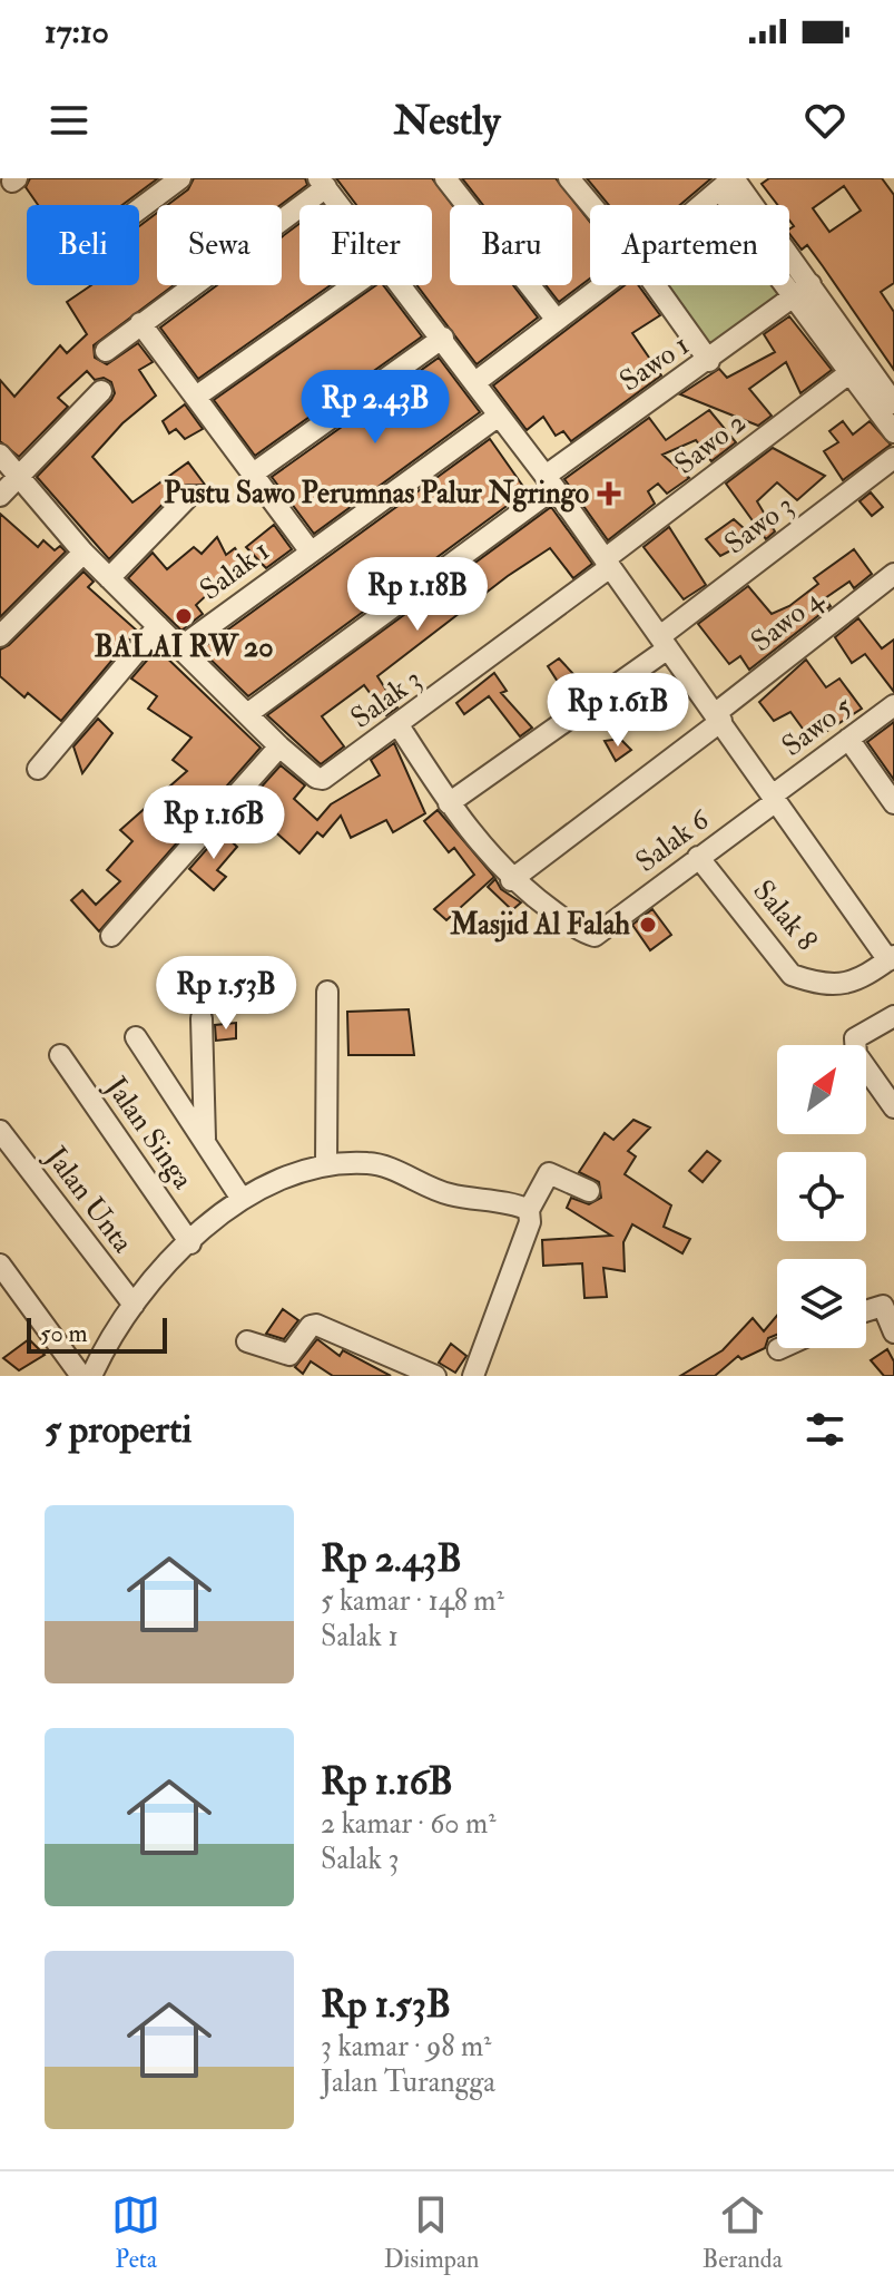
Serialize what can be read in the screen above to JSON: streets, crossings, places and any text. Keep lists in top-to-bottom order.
{
  "streets": {
    "street": [
      "Sawo 1",
      "Sawo 2",
      "Sawo 3",
      "Salak 1",
      "Sawo 4",
      "Salak 3",
      "Sawo 5",
      "Salak 6",
      "Salak 8",
      "Jalan Singa",
      "Jalan Unta"
    ]
  },
  "crossings": [
    ["Sawo 2", "Salak 3"],
    ["Sawo 4", "Salak 6"],
    ["Sawo 5", "Salak 6"],
    ["Salak 6", "Salak 8"]
  ],
  "places": {
    "health": ["Pustu Sawo Perumnas Palur Ngringo"],
    "other": ["BALAI RW 20", "Masjid Al Falah"]
  },
  "scale_bar": "50 m",
  "north": "top right",
  "page": {
    "status": "17:10",
    "header": "Nestly",
    "chip": [
      "Beli",
      "Sewa",
      "Filter",
      "Baru",
      "Apartemen"
    ],
    "price": [
      "Rp 2.43B",
      "Rp 1.18B",
      "Rp 1.61B",
      "Rp 1.16B",
      "Rp 1.53B"
    ],
    "scale": "50 m",
    "heading": "5 properti",
    "list": [
      {
        "name": "Rp 2.43B",
        "note": "5 kamar · 148 m² · Salak 1"
      },
      {
        "name": "Rp 1.16B",
        "note": "2 kamar · 60 m² · Salak 3"
      },
      {
        "name": "Rp 1.53B",
        "note": "3 kamar · 98 m² · Jalan Turangga"
      }
    ],
    "tabs": ["Peta", "Disimpan", "Beranda"]
  }
}
